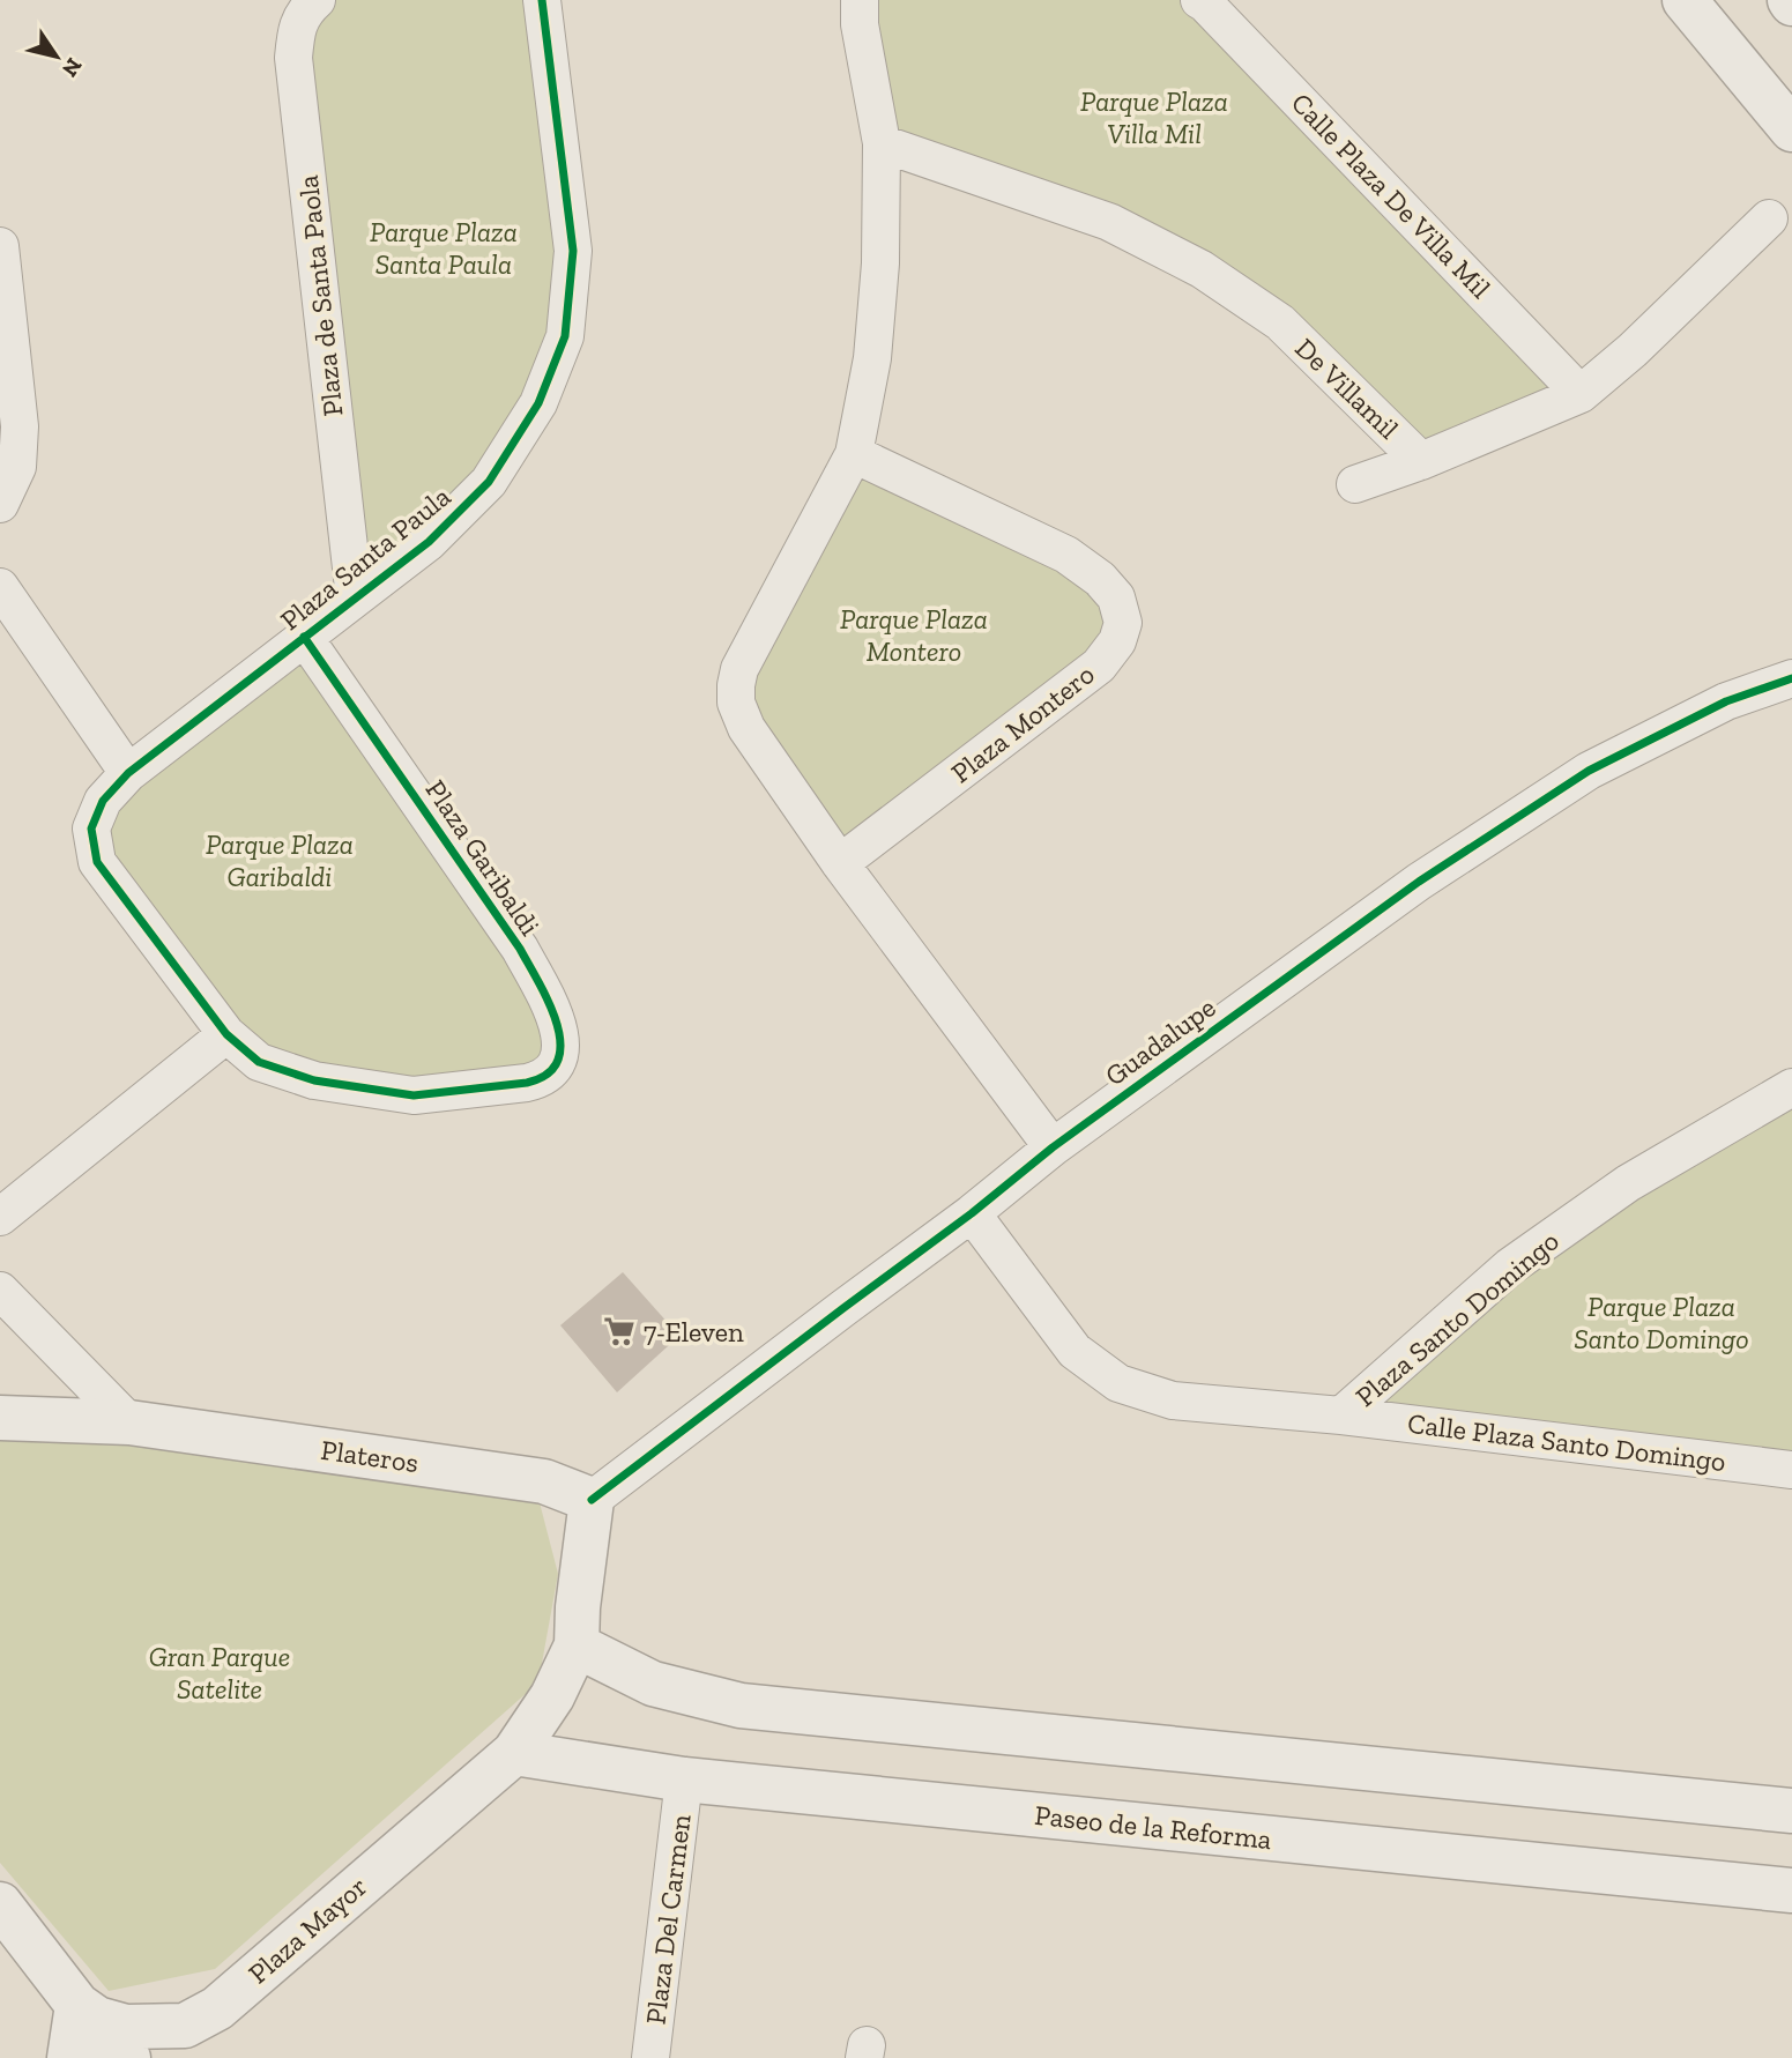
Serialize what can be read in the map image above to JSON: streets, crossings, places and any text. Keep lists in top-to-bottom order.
{
  "streets": {
    "street": [
      "Calle Plaza De Villa Mil",
      "Plaza de Santa Paola",
      "De Villamil",
      "Plaza Santa Paula",
      "Plaza Montero",
      "Plaza Garibaldi",
      "Guadalupe",
      "Plaza Santo Domingo",
      "Calle Plaza Santo Domingo",
      "Plateros",
      "Paseo de la Reforma",
      "Plaza Del Carmen",
      "Plaza Mayor"
    ]
  },
  "crossings": [
    ["Calle Plaza De Villa Mil", "De Villamil"],
    ["Plaza de Santa Paola", "Plaza Santa Paula"],
    ["Plaza Santa Paula", "Plaza Garibaldi"],
    ["Guadalupe", "Plaza Santo Domingo"],
    ["Guadalupe", "Plateros"],
    ["Plaza Santo Domingo", "Calle Plaza Santo Domingo"],
    ["Paseo de la Reforma", "Plaza Del Carmen"],
    ["Paseo de la Reforma", "Plaza Mayor"]
  ],
  "parks": [
    "Parque Plaza Villa Mil",
    "Parque Plaza Santa Paula",
    "Parque Plaza Montero",
    "Parque Plaza Garibaldi",
    "Parque Plaza Santo Domingo",
    "Gran Parque Satelite"
  ],
  "places": {
    "supermarket": ["7-Eleven"]
  },
  "north": "bottom right"
}
